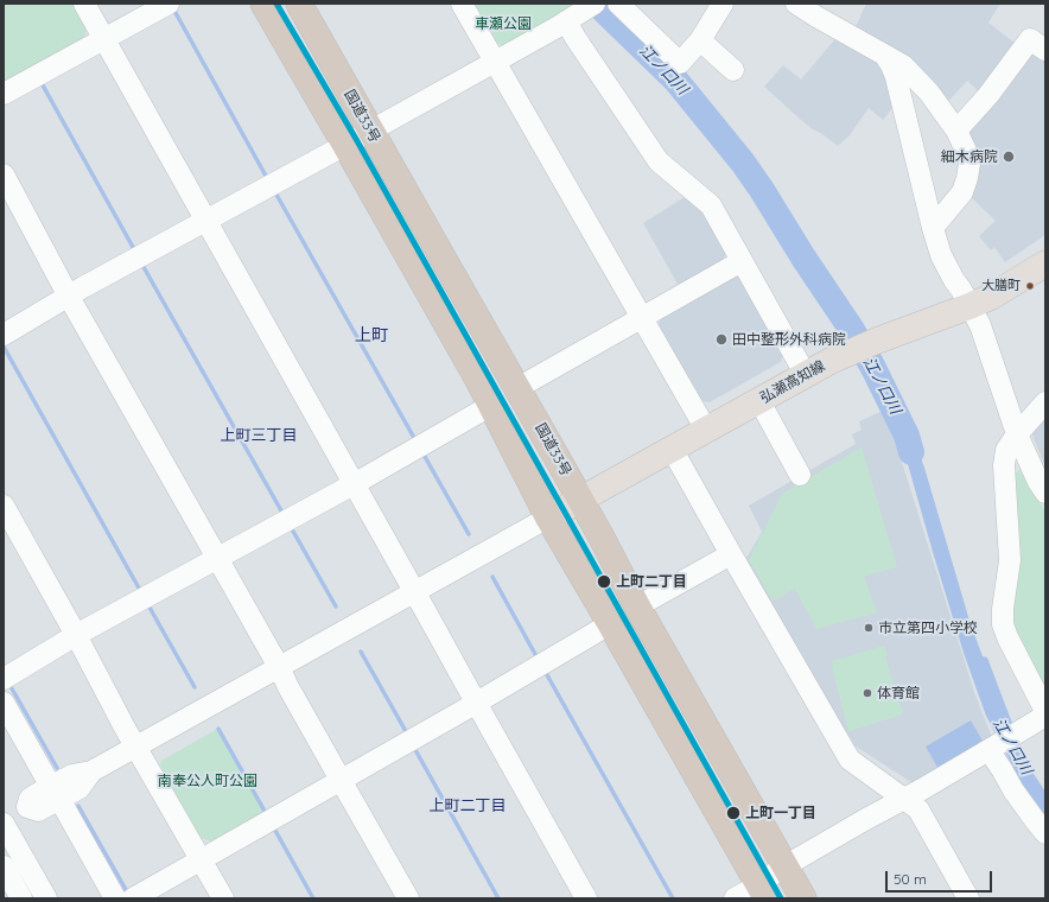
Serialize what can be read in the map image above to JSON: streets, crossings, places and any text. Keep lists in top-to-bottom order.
{
  "streets": {
    "highway": ["国道33号"],
    "main road": ["弘瀬高知線"]
  },
  "crossings": [
    ["国道33号", "弘瀬高知線"]
  ],
  "districts": ["上町", "上町三丁目", "上町二丁目"],
  "water": ["江ノ口川"],
  "parks": ["車瀬公園", "南奉公人町公園"],
  "places": [
    "細木病院",
    "大膳町",
    "田中整形外科病院",
    "上町二丁目",
    "市立第四小学校",
    "体育館",
    "上町一丁目"
  ],
  "scale_bar": "50 m"
}
